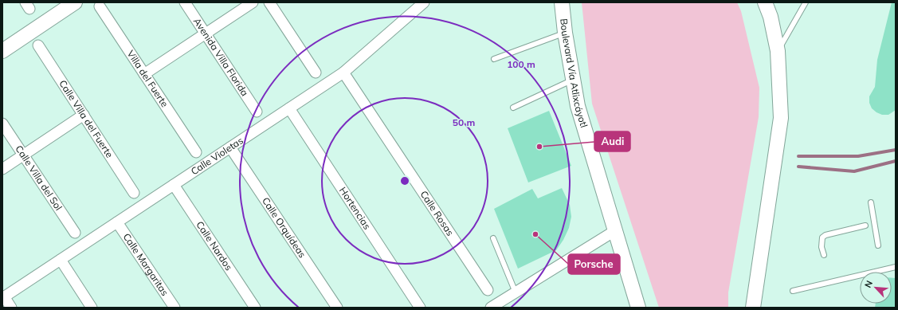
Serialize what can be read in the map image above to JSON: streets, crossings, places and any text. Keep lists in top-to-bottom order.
{
  "streets": {
    "main road": ["Boulevard Vía Atlixcáyotl"],
    "street": [
      "Avenida Villa Florida",
      "Villa del Fuerte",
      "Calle Villa del Fuerte",
      "Calle Violetas",
      "Calle Villa del Sol",
      "Hortencias",
      "Calle Rosas",
      "Calle Orquídeas",
      "Calle Nardos",
      "Calle Margaritas"
    ]
  },
  "crossings": [
    ["Calle Violetas", "Hortencias"],
    ["Calle Violetas", "Calle Rosas"],
    ["Calle Violetas", "Calle Orquídeas"],
    ["Calle Violetas", "Calle Nardos"],
    ["Calle Violetas", "Calle Margaritas"]
  ],
  "places": ["Audi", "Porsche"],
  "north": "top left",
  "rings": ["100 m", "50 m"]
}
